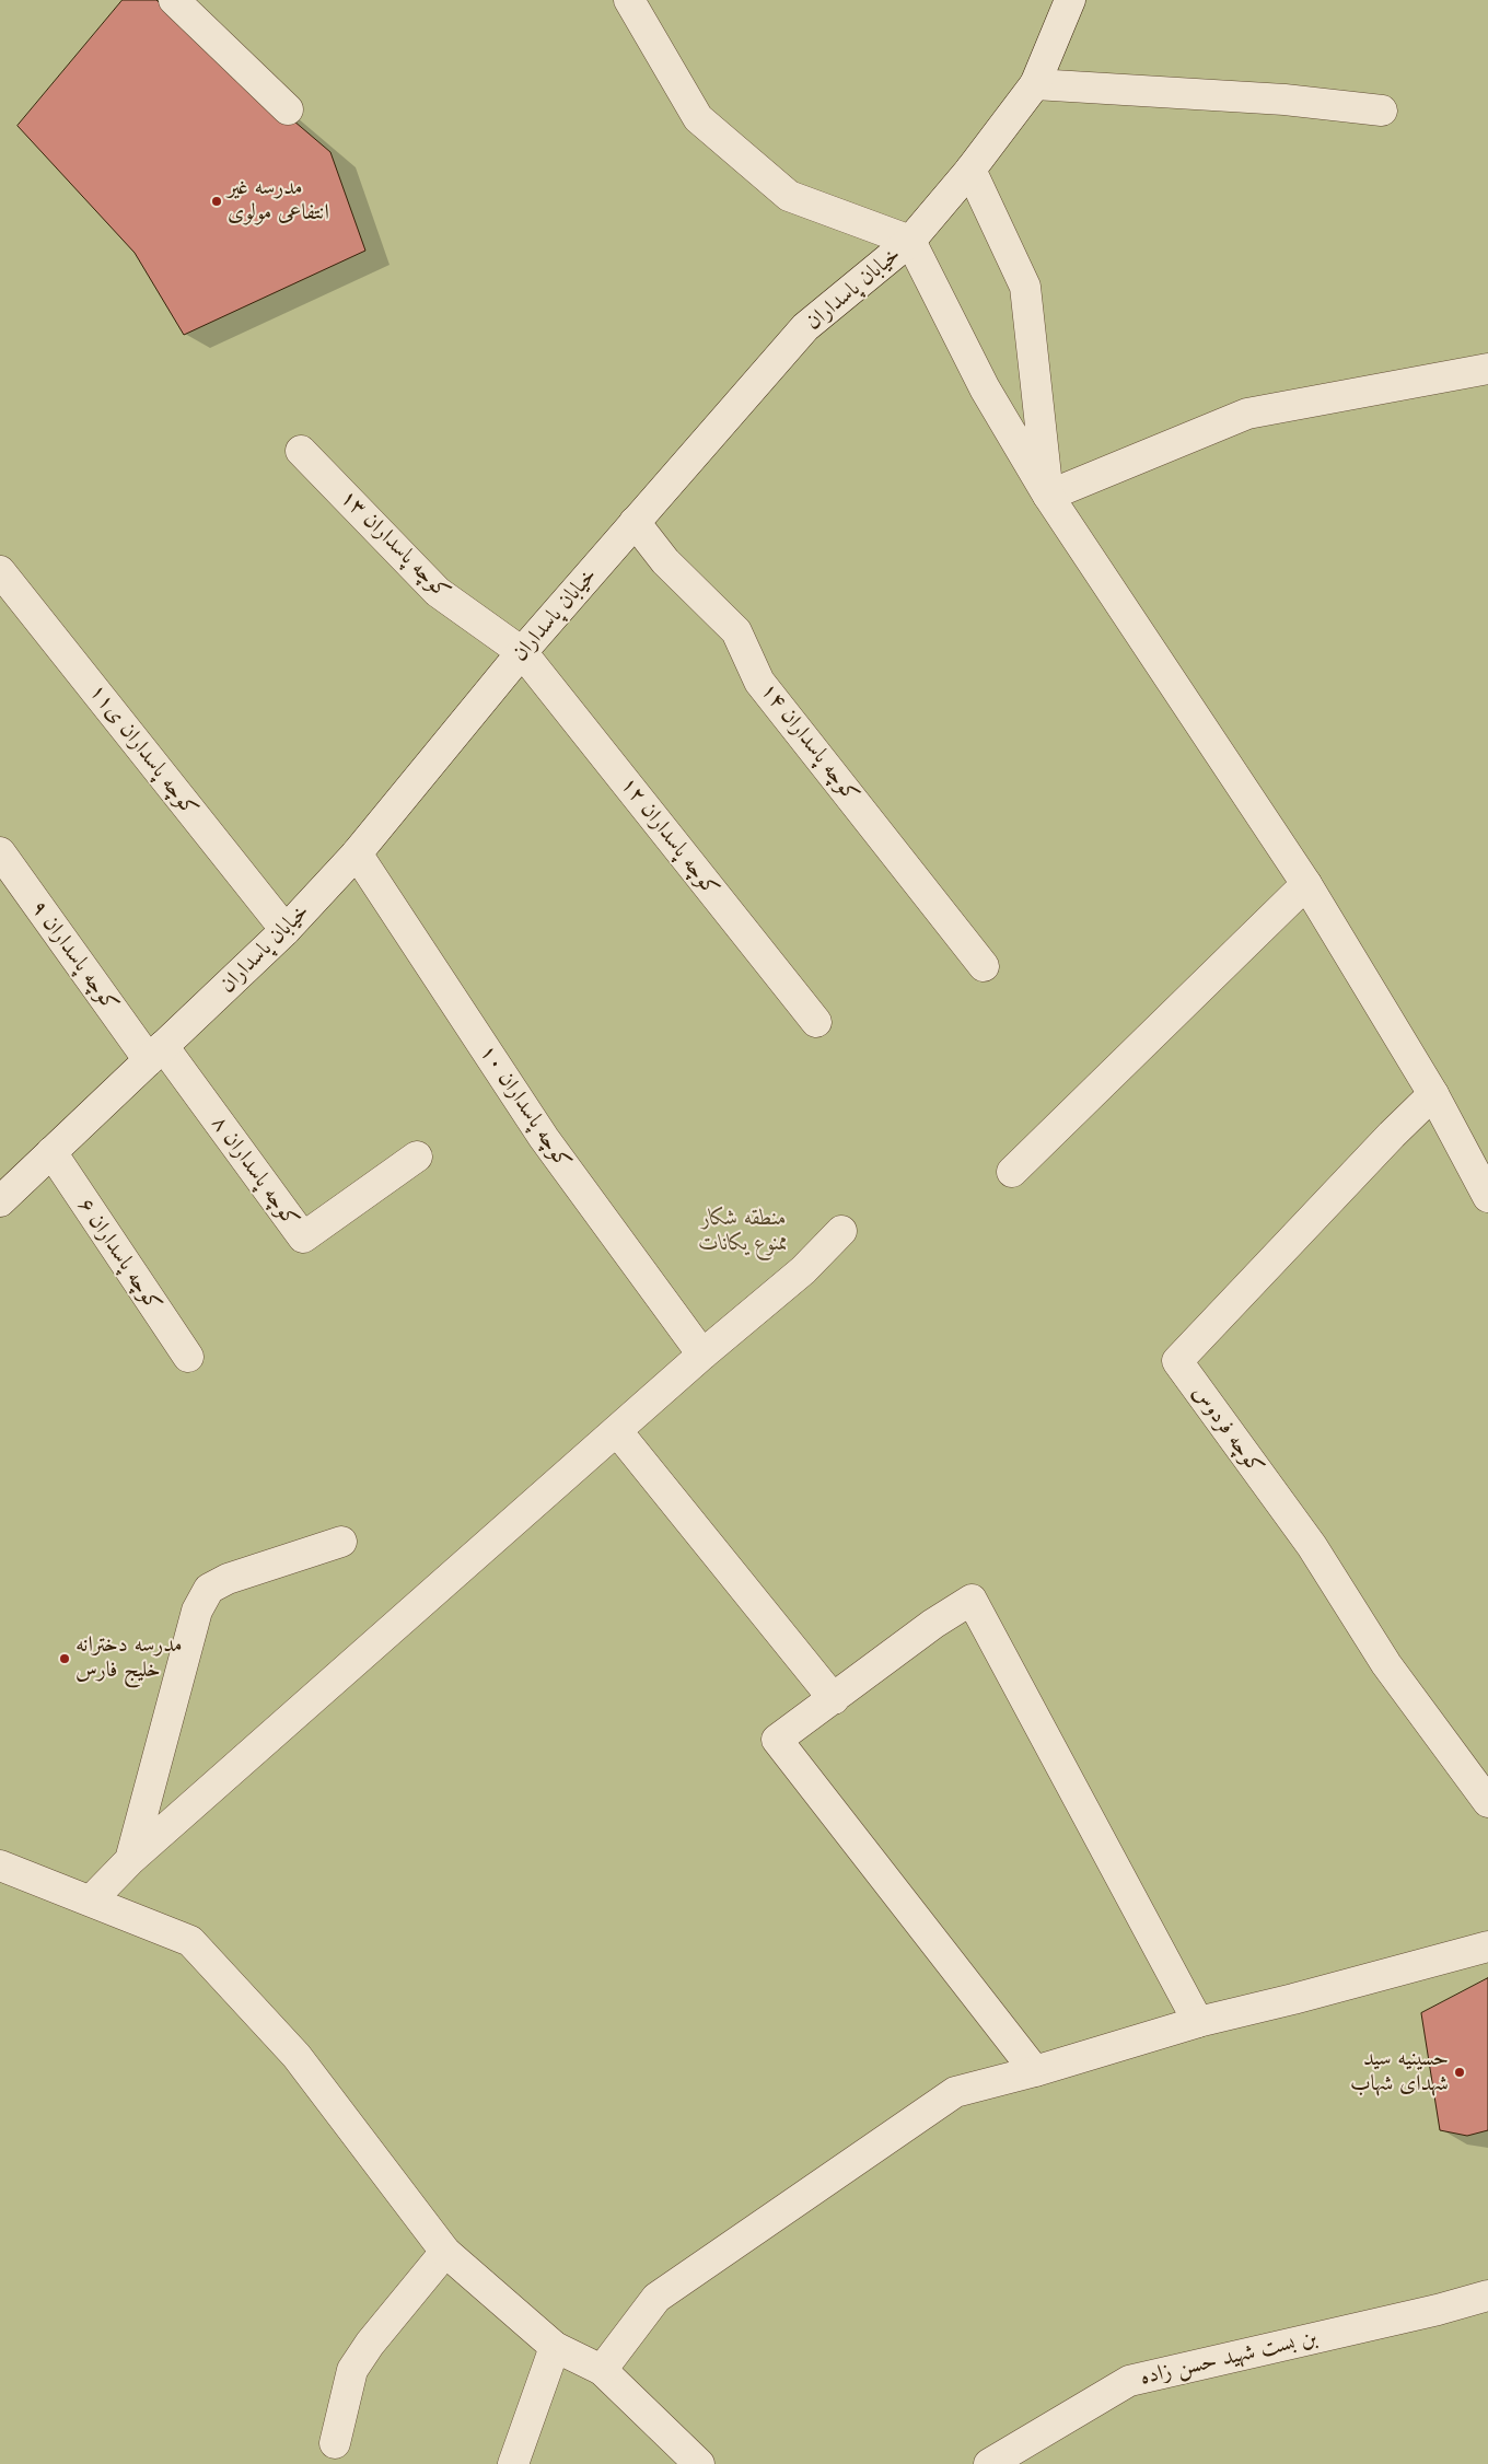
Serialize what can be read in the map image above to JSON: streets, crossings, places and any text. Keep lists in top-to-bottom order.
{
  "streets": {
    "street": [
      "خیابان پاسداران",
      "کوچه پاسداران ۱۳",
      "کوچه پاسداران ۱۴",
      "کوچه پاسداران ی۱۱",
      "کوچه پاسداران ۱۲",
      "کوچه پاسداران ۹",
      "کوچه پاسداران ۱۰",
      "کوچه پاسداران ۸",
      "کوچه پاسداران ۶",
      "کوچه فردوس",
      "بن بست شهید حسن زاده"
    ]
  },
  "crossings": [
    ["خیابان پاسداران", "کوچه پاسداران ۱۳"],
    ["خیابان پاسداران", "کوچه پاسداران ۱۴"],
    ["خیابان پاسداران", "کوچه پاسداران ی۱۱"],
    ["خیابان پاسداران", "کوچه پاسداران ۱۲"],
    ["خیابان پاسداران", "کوچه پاسداران ۹"],
    ["خیابان پاسداران", "کوچه پاسداران ۱۰"],
    ["خیابان پاسداران", "کوچه پاسداران ۸"],
    ["خیابان پاسداران", "کوچه پاسداران ۶"],
    ["کوچه پاسداران ۱۳", "کوچه پاسداران ۱۲"],
    ["کوچه پاسداران ۹", "کوچه پاسداران ۸"]
  ],
  "parks": ["منطقه شکار ممنوع یکانات"],
  "places": ["مدرسه غیر انتفاعی مولوی", "مدرسه دخترانه خلیج فارس", "حسینیه سید شهدای شهاب"]
}
